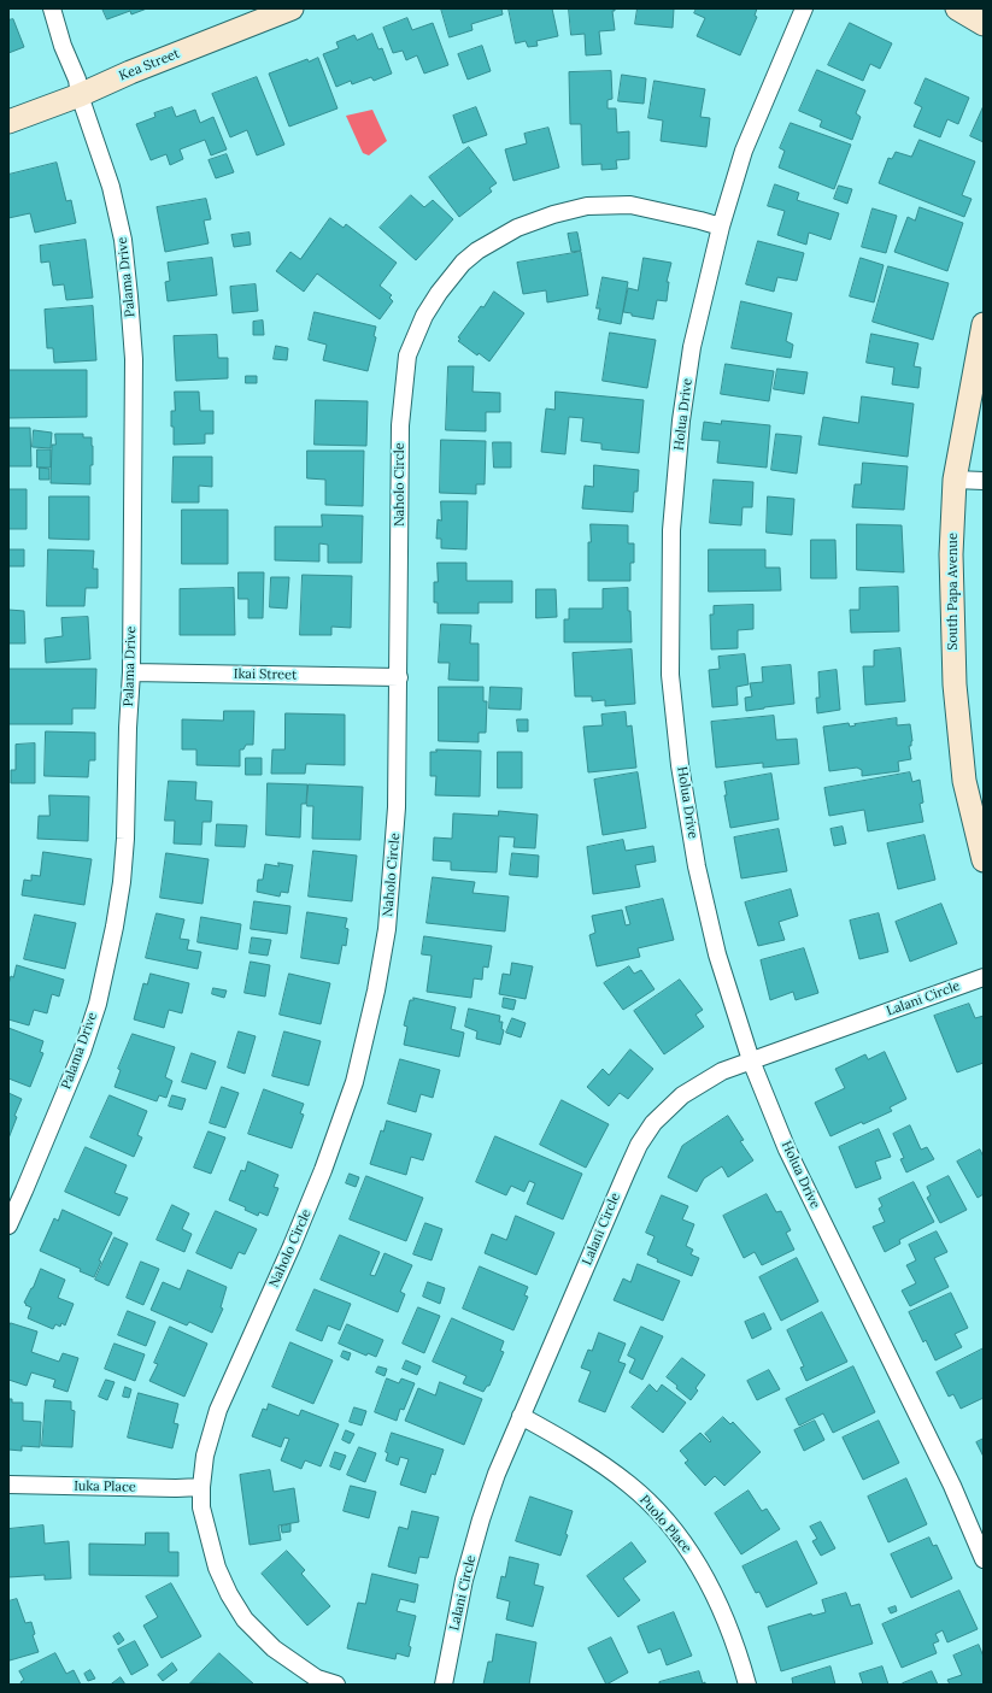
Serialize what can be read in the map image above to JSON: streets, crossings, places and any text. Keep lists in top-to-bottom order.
{
  "streets": {
    "street": [
      "Kea Street",
      "Palama Drive",
      "Holua Drive",
      "Naholo Circle",
      "South Papa Avenue",
      "Ikai Street",
      "Lalani Circle",
      "Iuka Place",
      "Puolo Place"
    ]
  },
  "crossings": [
    ["Kea Street", "Palama Drive"],
    ["Palama Drive", "Ikai Street"],
    ["Holua Drive", "Naholo Circle"],
    ["Holua Drive", "Lalani Circle"],
    ["Naholo Circle", "Ikai Street"],
    ["Naholo Circle", "Iuka Place"],
    ["Lalani Circle", "Puolo Place"]
  ]
}
